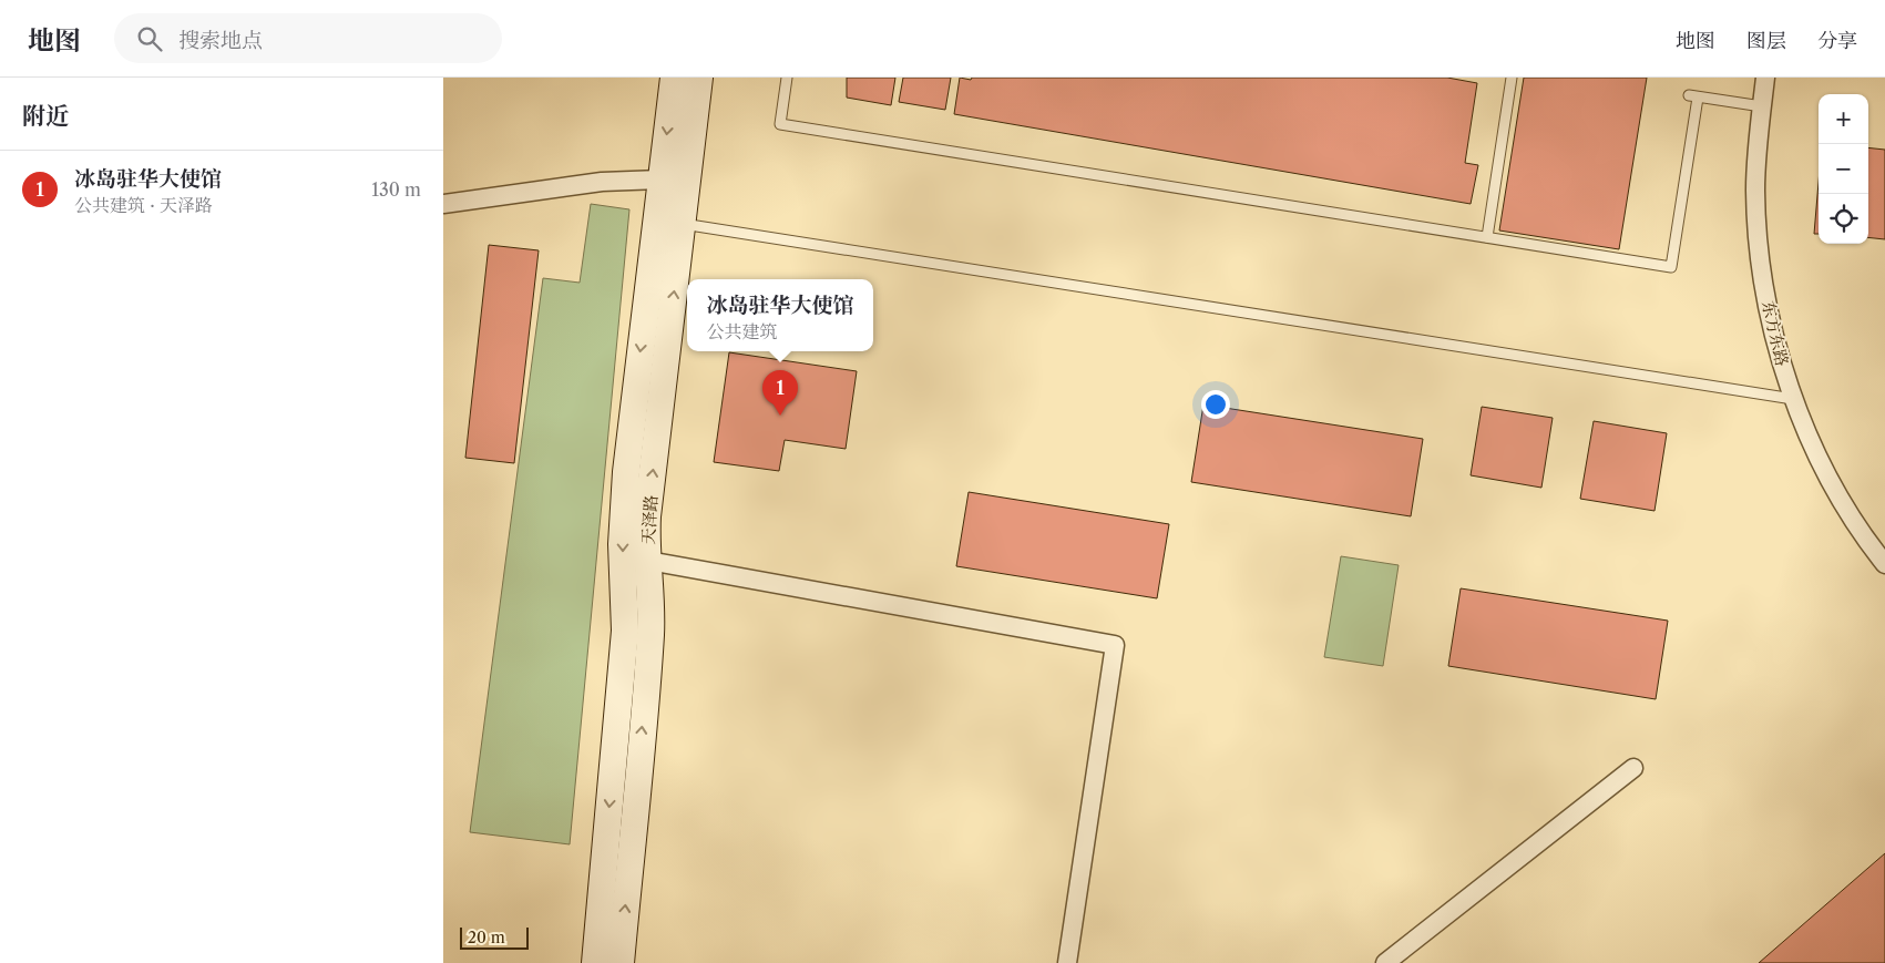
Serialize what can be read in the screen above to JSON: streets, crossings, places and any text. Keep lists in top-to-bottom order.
{
  "streets": {
    "street": ["东方东路", "天泽路"]
  },
  "scale_bar": "20 m",
  "page": {
    "header": "地图",
    "search": "搜索地点",
    "nav": ["地图", "图层", "分享"],
    "heading": "附近",
    "map_buttons": ["+", "−"],
    "list": [
      {
        "mark": "1",
        "name": "冰岛驻华大使馆",
        "note": "公共建筑 · 天泽路",
        "value": "130 m"
      }
    ],
    "popup": ["冰岛驻华大使馆", "公共建筑"],
    "pins": "1",
    "scale": "20 m"
  }
}
